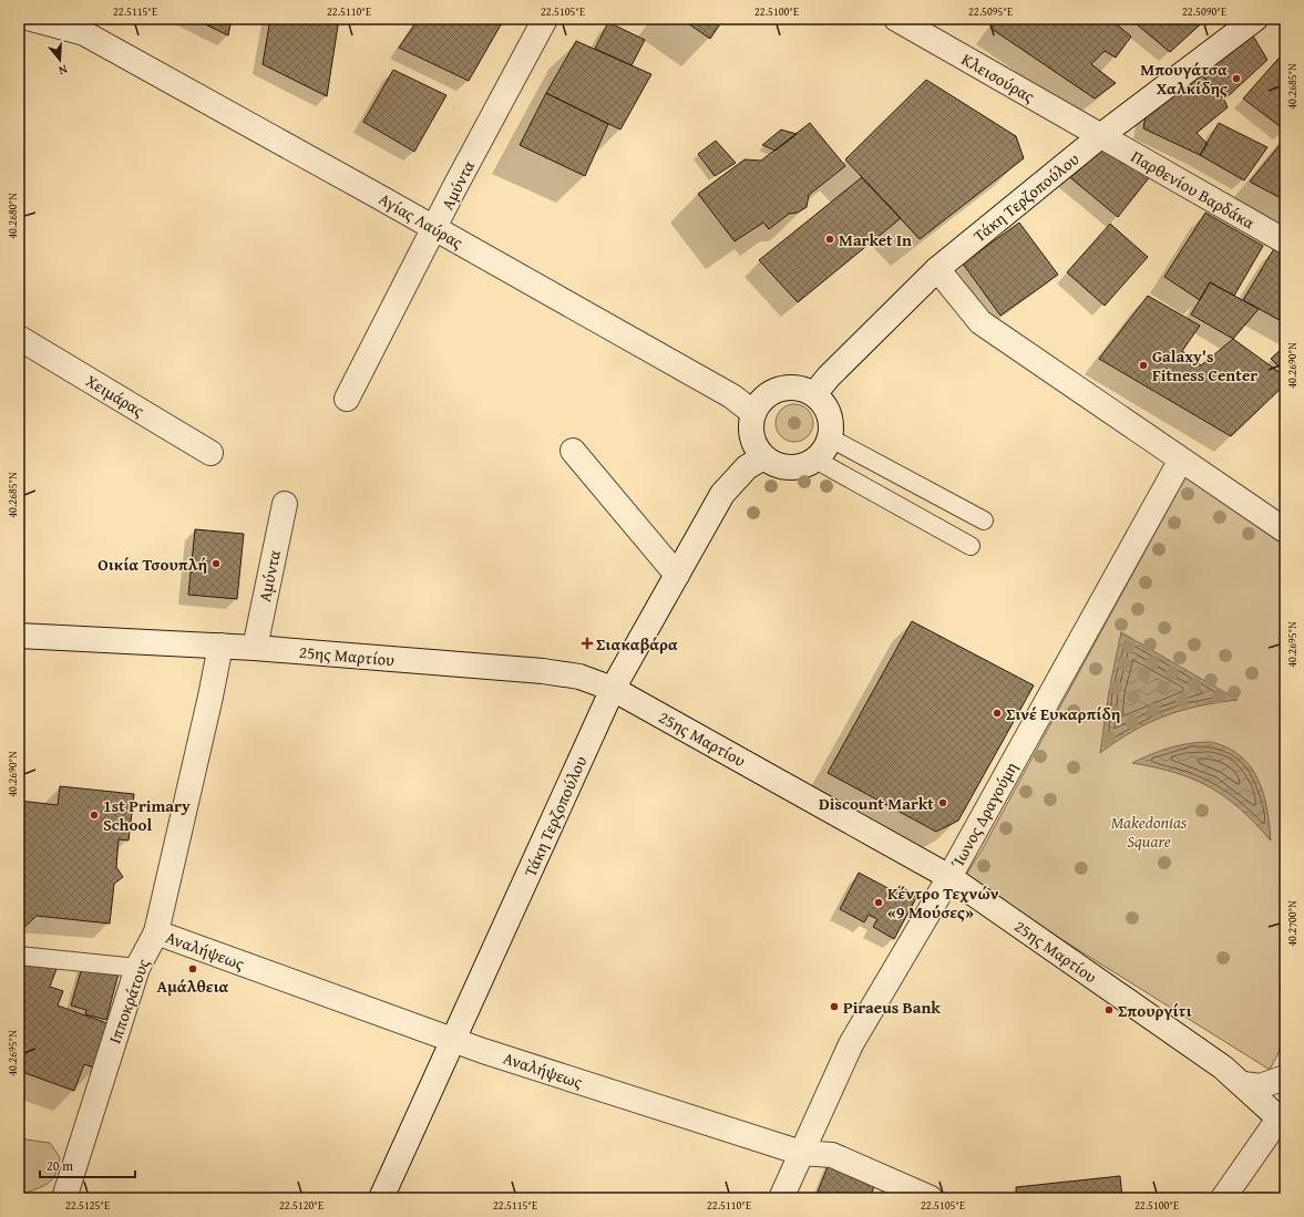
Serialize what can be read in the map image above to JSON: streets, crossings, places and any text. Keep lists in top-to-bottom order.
{
  "streets": {
    "street": [
      "Κλεισούρας",
      "Αμύντα",
      "Παρθενίου Βαρδάκα",
      "Τάκη Τερζοπούλου",
      "Αγίας Λαύρας",
      "Χειμάρας",
      "25ης Μαρτίου",
      "Ίωνος Δραγούμη",
      "Αναλήψεως",
      "Ιπποκράτους"
    ]
  },
  "crossings": [
    ["Κλεισούρας", "Παρθενίου Βαρδάκα"],
    ["Κλεισούρας", "Τάκη Τερζοπούλου"],
    ["Αμύντα", "Αγίας Λαύρας"],
    ["Αμύντα", "25ης Μαρτίου"],
    ["Παρθενίου Βαρδάκα", "Τάκη Τερζοπούλου"],
    ["Τάκη Τερζοπούλου", "Αγίας Λαύρας"],
    ["Τάκη Τερζοπούλου", "25ης Μαρτίου"],
    ["Τάκη Τερζοπούλου", "Αναλήψεως"],
    ["25ης Μαρτίου", "Ίωνος Δραγούμη"],
    ["25ης Μαρτίου", "Ιπποκράτους"],
    ["Ίωνος Δραγούμη", "Αναλήψεως"],
    ["Αναλήψεως", "Ιπποκράτους"]
  ],
  "parks": ["Makedonias Square"],
  "places": {
    "other": [
      "Μπουγάτσα Χαλκίδης",
      "Market In",
      "Galaxy's Fitness Center",
      "Οικία Τσουπλή",
      "Σινέ Ευκαρπίδη",
      "Discount Markt",
      "1st Primary School",
      "Κέντρο Τεχνών «9 Μούσες»",
      "Αμάλθεια",
      "Piraeus Bank",
      "Σπουργίτι"
    ],
    "health": ["Σιακαβάρα"]
  },
  "scale_bar": "20 m",
  "north": "bottom",
  "coordinates": [
    "22.5115°E",
    "22.5110°E",
    "22.5105°E",
    "22.5100°E",
    "22.5095°E",
    "22.5090°E",
    "40.2685°N",
    "40.2680°N",
    "40.2690°N",
    "40.2695°N",
    "40.2700°N",
    "22.5125°E",
    "22.5120°E"
  ]
}
